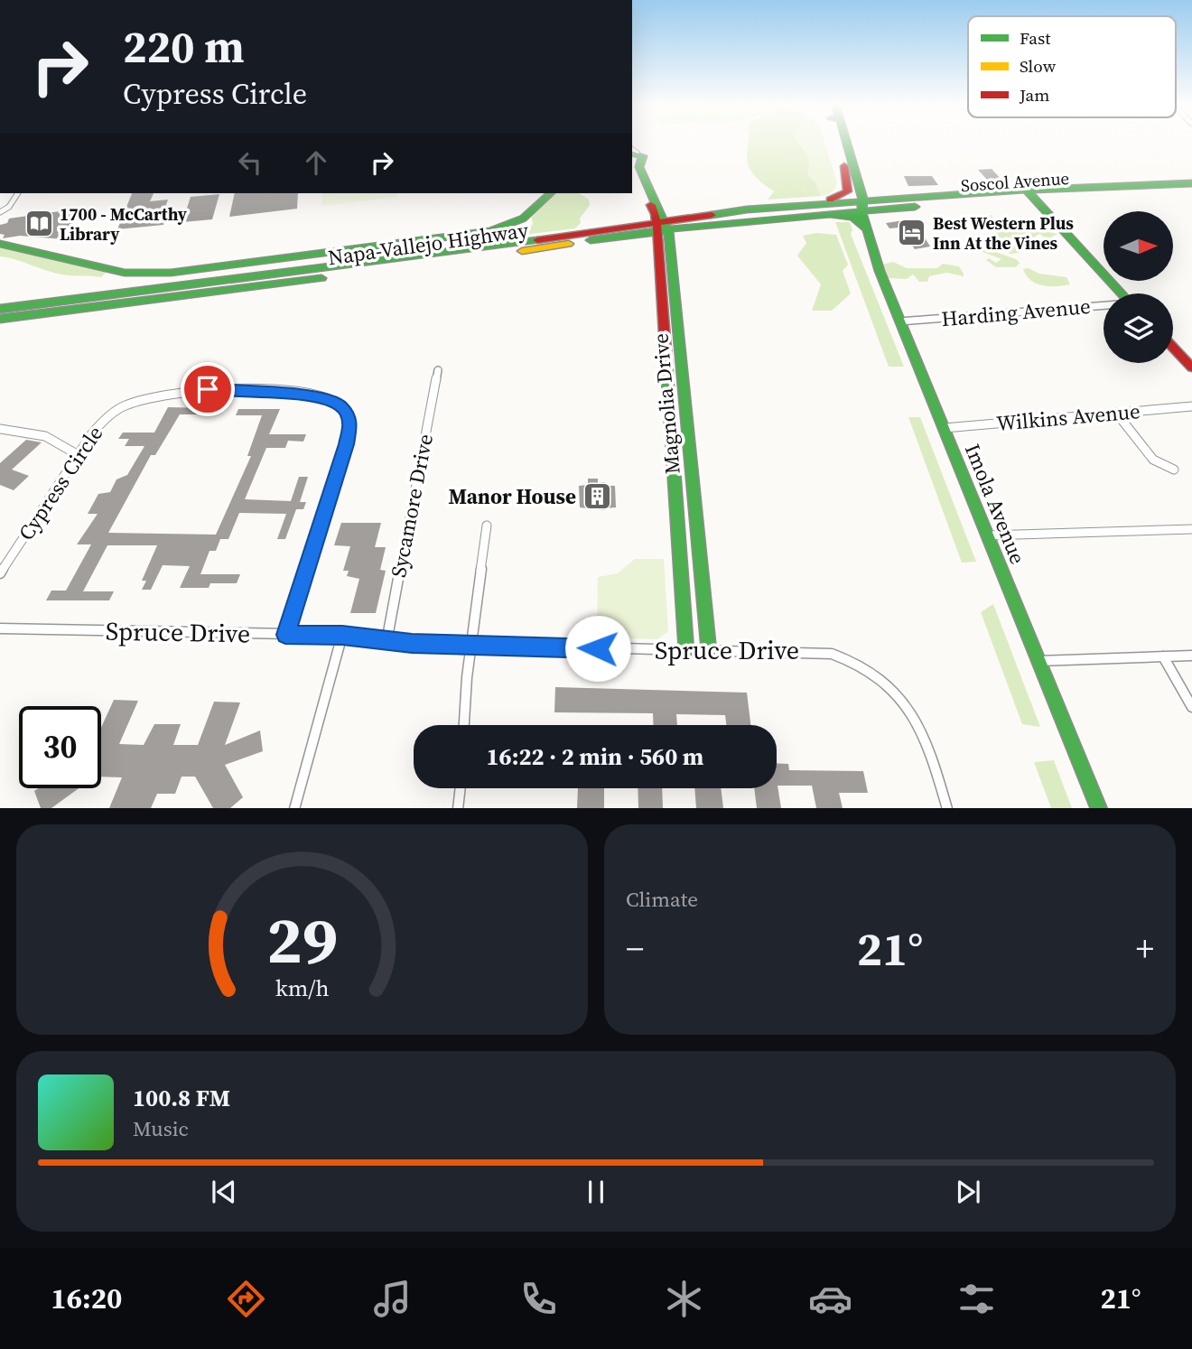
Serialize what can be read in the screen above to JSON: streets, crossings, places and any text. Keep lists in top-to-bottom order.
{
  "streets": {
    "main road": [
      "Soscol Avenue",
      "Napa-Vallejo Highway",
      "Magnolia Drive",
      "Imola Avenue"
    ],
    "street": [
      "Harding Avenue",
      "Wilkins Avenue",
      "Cypress Circle",
      "Sycamore Drive",
      "Spruce Drive"
    ]
  },
  "crossings": [
    ["Soscol Avenue", "Napa-Vallejo Highway"],
    ["Soscol Avenue", "Imola Avenue"],
    ["Napa-Vallejo Highway", "Magnolia Drive"],
    ["Napa-Vallejo Highway", "Imola Avenue"],
    ["Harding Avenue", "Imola Avenue"],
    ["Magnolia Drive", "Spruce Drive"],
    ["Wilkins Avenue", "Imola Avenue"],
    ["Cypress Circle", "Spruce Drive"],
    ["Sycamore Drive", "Spruce Drive"]
  ],
  "places": {
    "library": ["1700 - McCarthy Library"],
    "hotel": ["Best Western Plus Inn At the Vines"],
    "building": ["Manor House"]
  },
  "legend": ["Fast", "Slow", "Jam"],
  "north": "right",
  "page": {
    "turn": ["220 m", "Cypress Circle"],
    "limit": "30",
    "trip": "16:22 · 2 min · 560 m",
    "tile": "Climate",
    "heat": ["−", "21°", "+"],
    "song": ["100.8 FM", "Music"],
    "tabs": ["16:20", "21°"],
    "gauge": ["29", "km/h"]
  }
}
